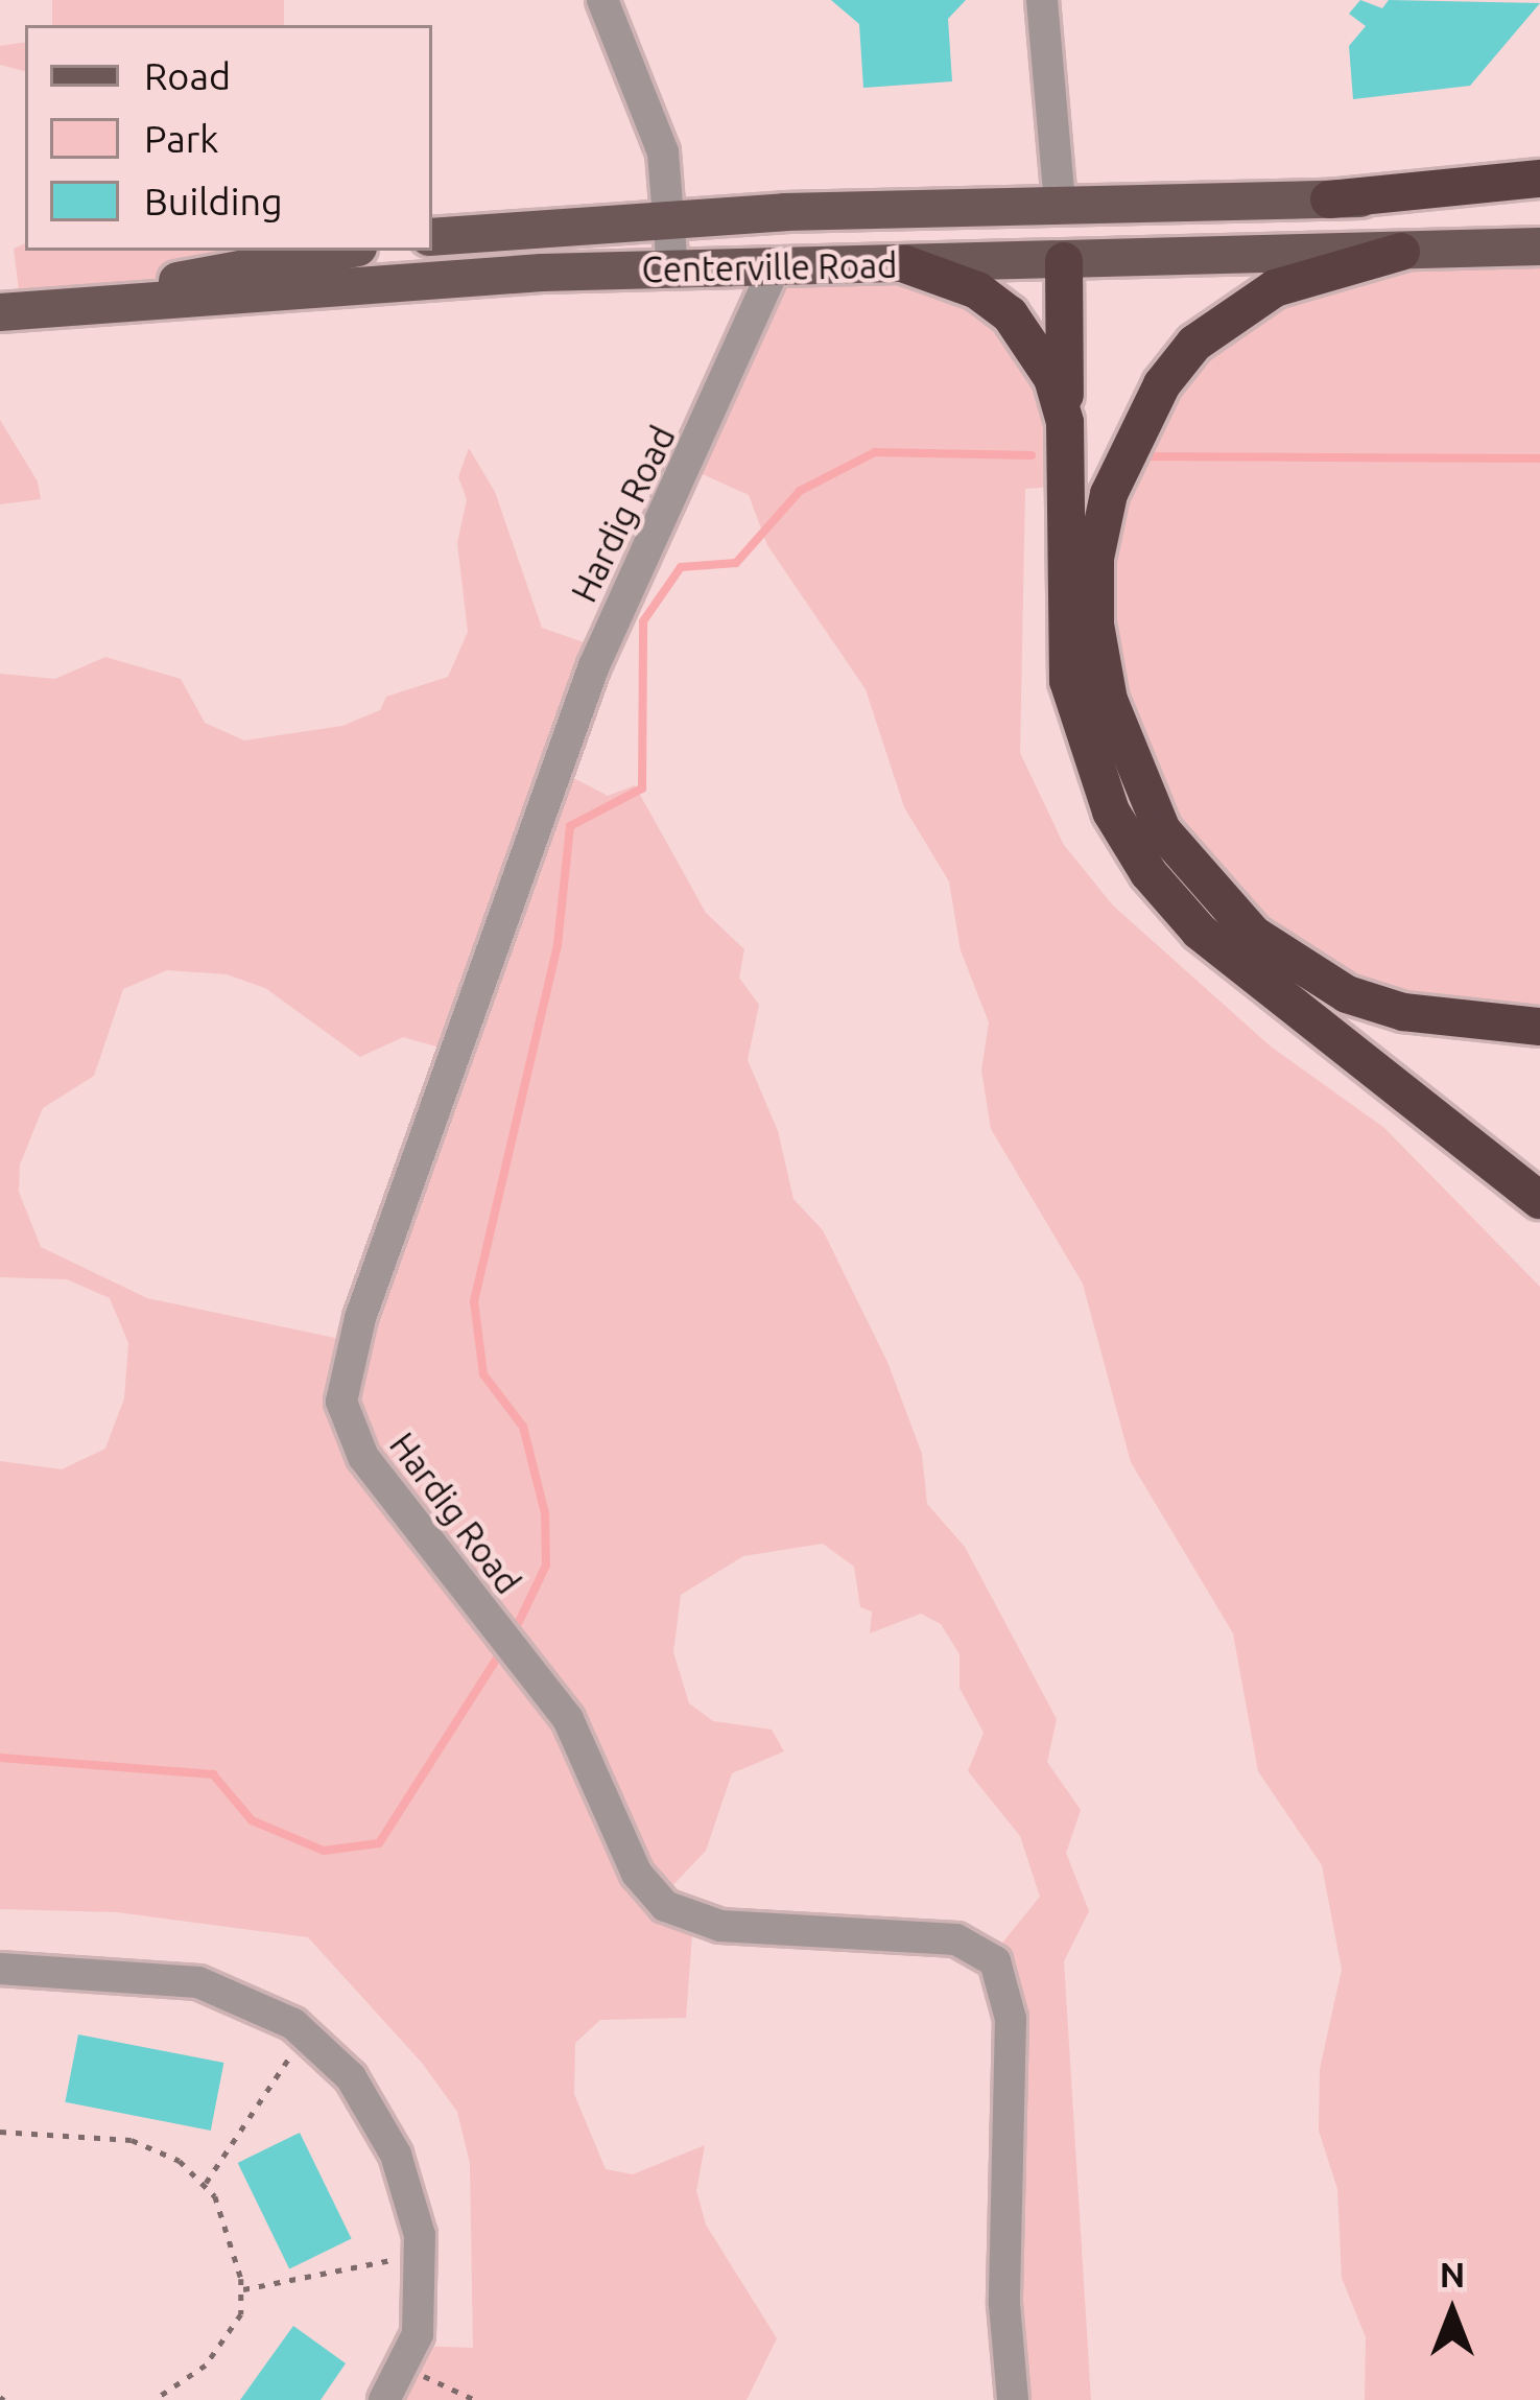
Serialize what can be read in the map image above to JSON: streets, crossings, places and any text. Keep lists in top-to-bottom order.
{
  "streets": {
    "main road": ["Centerville Road"],
    "street": ["Hardig Road"]
  },
  "crossings": [
    ["Centerville Road", "Hardig Road"]
  ],
  "legend": ["Road", "Park", "Building"],
  "north": "top"
}
